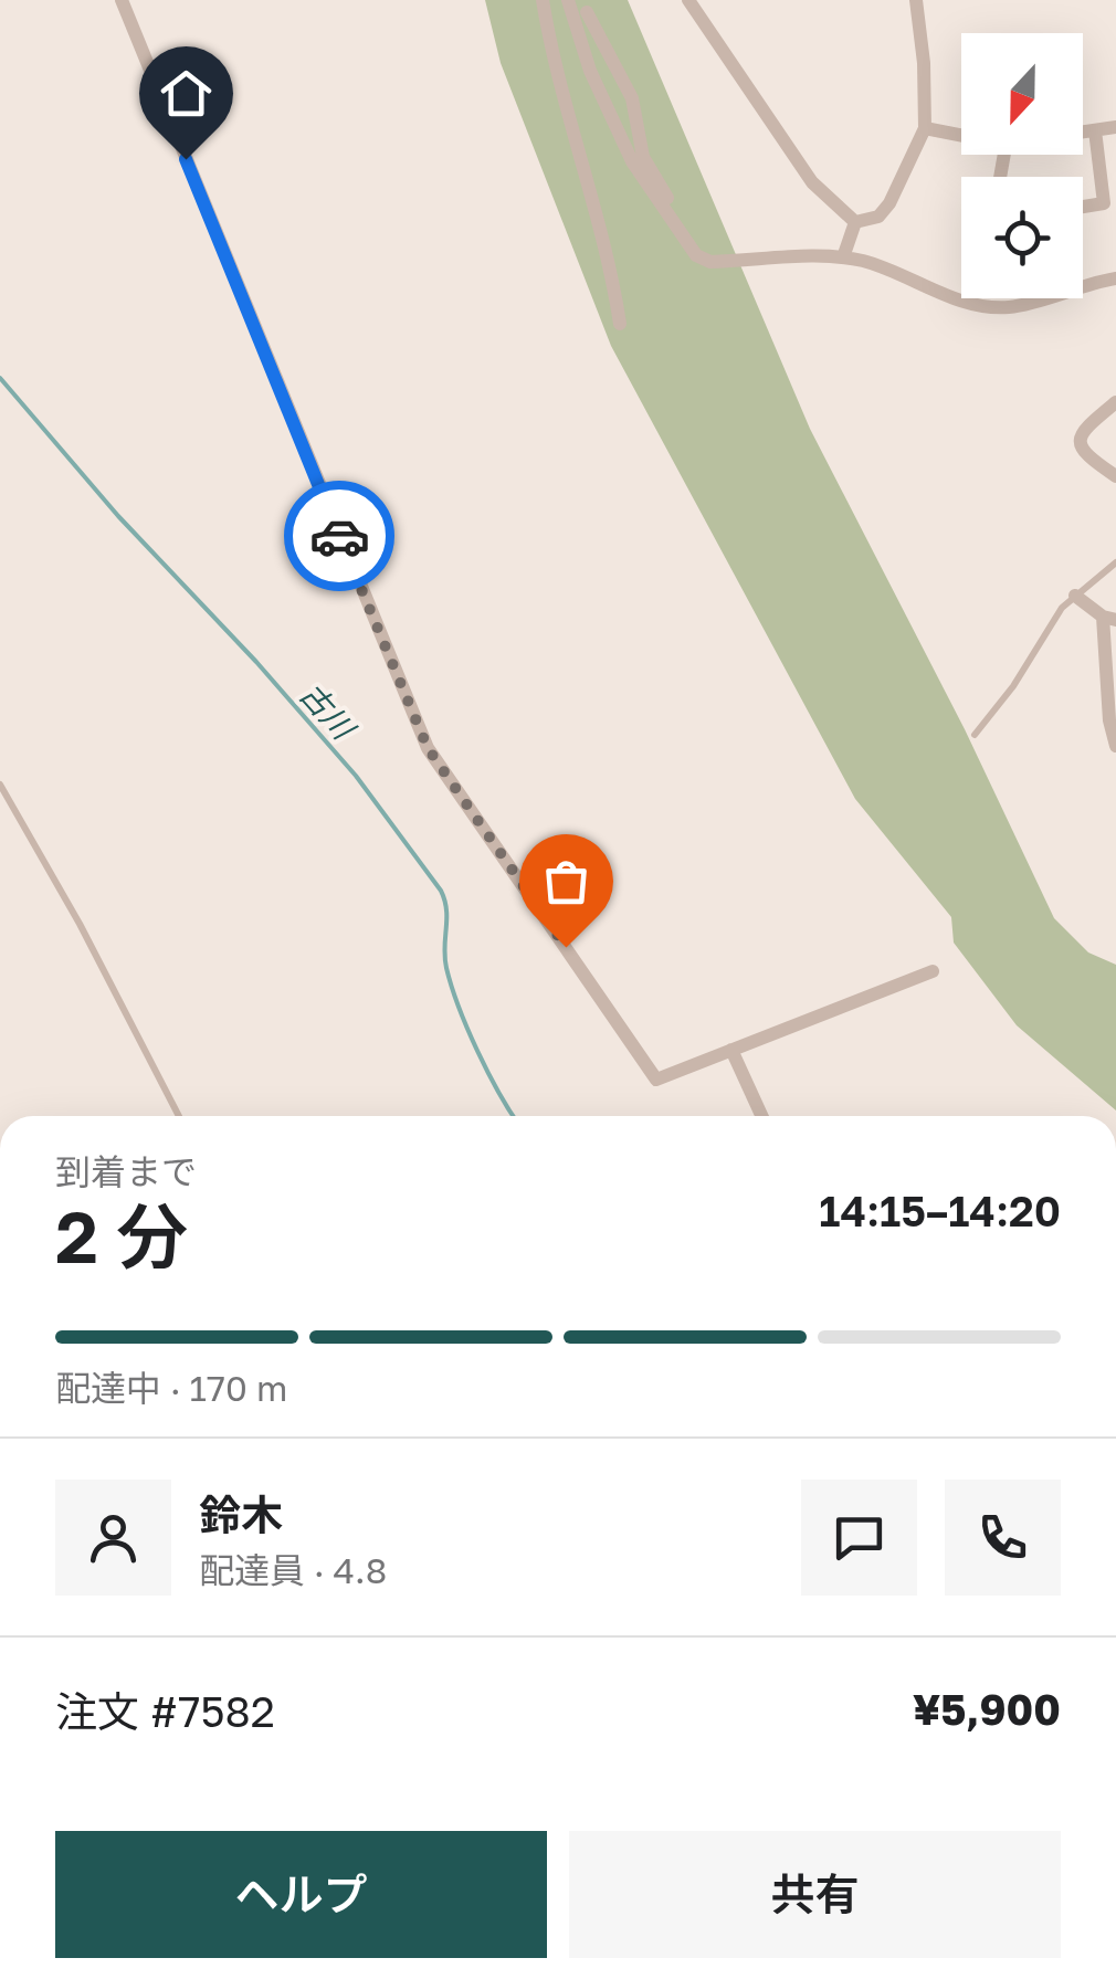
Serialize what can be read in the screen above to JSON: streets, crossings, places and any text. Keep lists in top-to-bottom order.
{
  "water": ["古川"],
  "north": "bottom",
  "page": {
    "heading": ["2 分", "到着まで", "14:15–14:20"],
    "panel": [
      "鈴木",
      "配達員 · 4.8",
      "注文 #7582",
      "¥5,900"
    ],
    "bar": "配達中 · 170 m",
    "buttons": ["ヘルプ", "共有"]
  }
}
